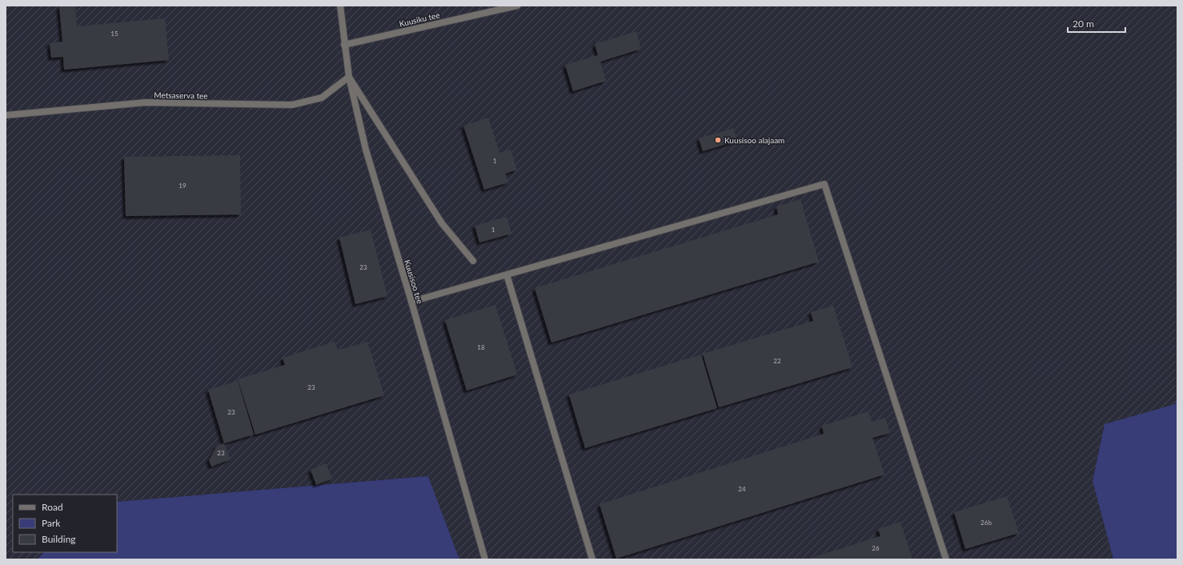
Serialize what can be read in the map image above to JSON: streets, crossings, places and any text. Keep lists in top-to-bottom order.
{
  "streets": {
    "street": ["Kuusiku tee", "Metsaserva tee", "Kuusisoo tee"]
  },
  "crossings": [
    ["Kuusiku tee", "Kuusisoo tee"],
    ["Metsaserva tee", "Kuusisoo tee"]
  ],
  "places": ["Kuusisoo alajaam"],
  "house_numbers": [
    "15",
    "1",
    "19",
    "1",
    "23",
    "18",
    "22",
    "23",
    "23",
    "23",
    "24",
    "26b",
    "26"
  ],
  "legend": ["Road", "Park", "Building"],
  "scale_bar": "20 m"
}
